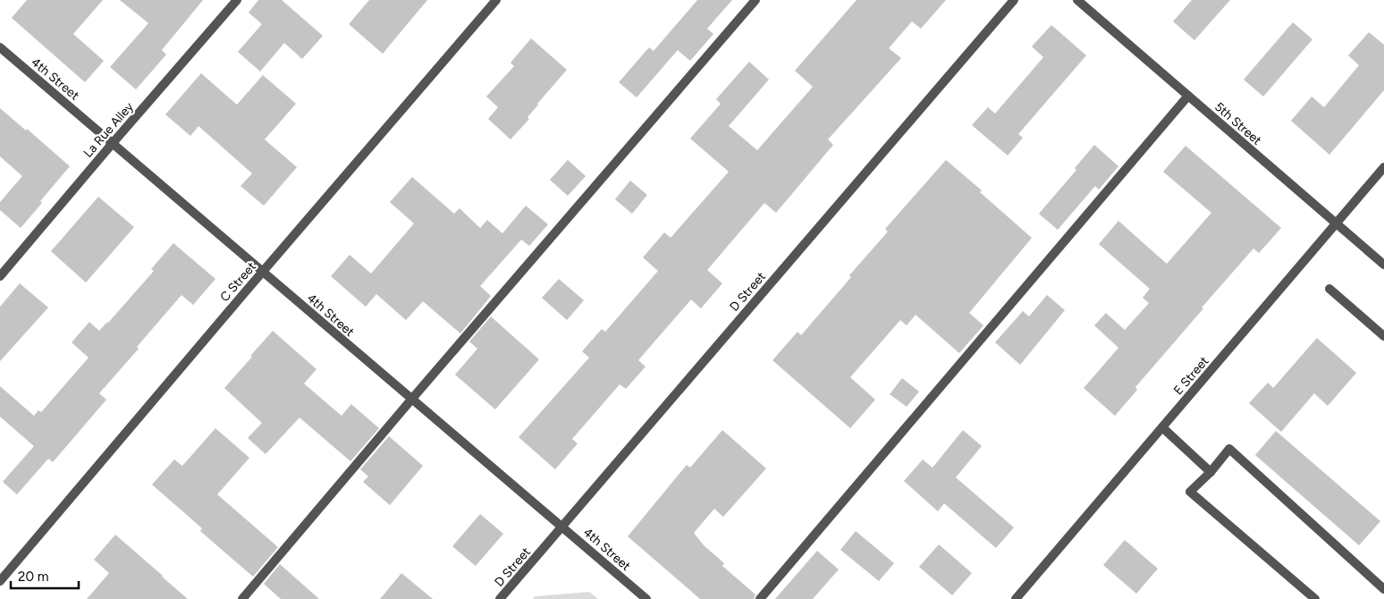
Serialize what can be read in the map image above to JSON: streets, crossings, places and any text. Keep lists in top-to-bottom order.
{
  "streets": {
    "street": [
      "4th Street",
      "5th Street",
      "La Rue Alley",
      "C Street",
      "D Street",
      "E Street"
    ]
  },
  "crossings": [
    ["4th Street", "La Rue Alley"],
    ["4th Street", "C Street"],
    ["4th Street", "D Street"],
    ["5th Street", "E Street"]
  ],
  "scale_bar": "20 m"
}
